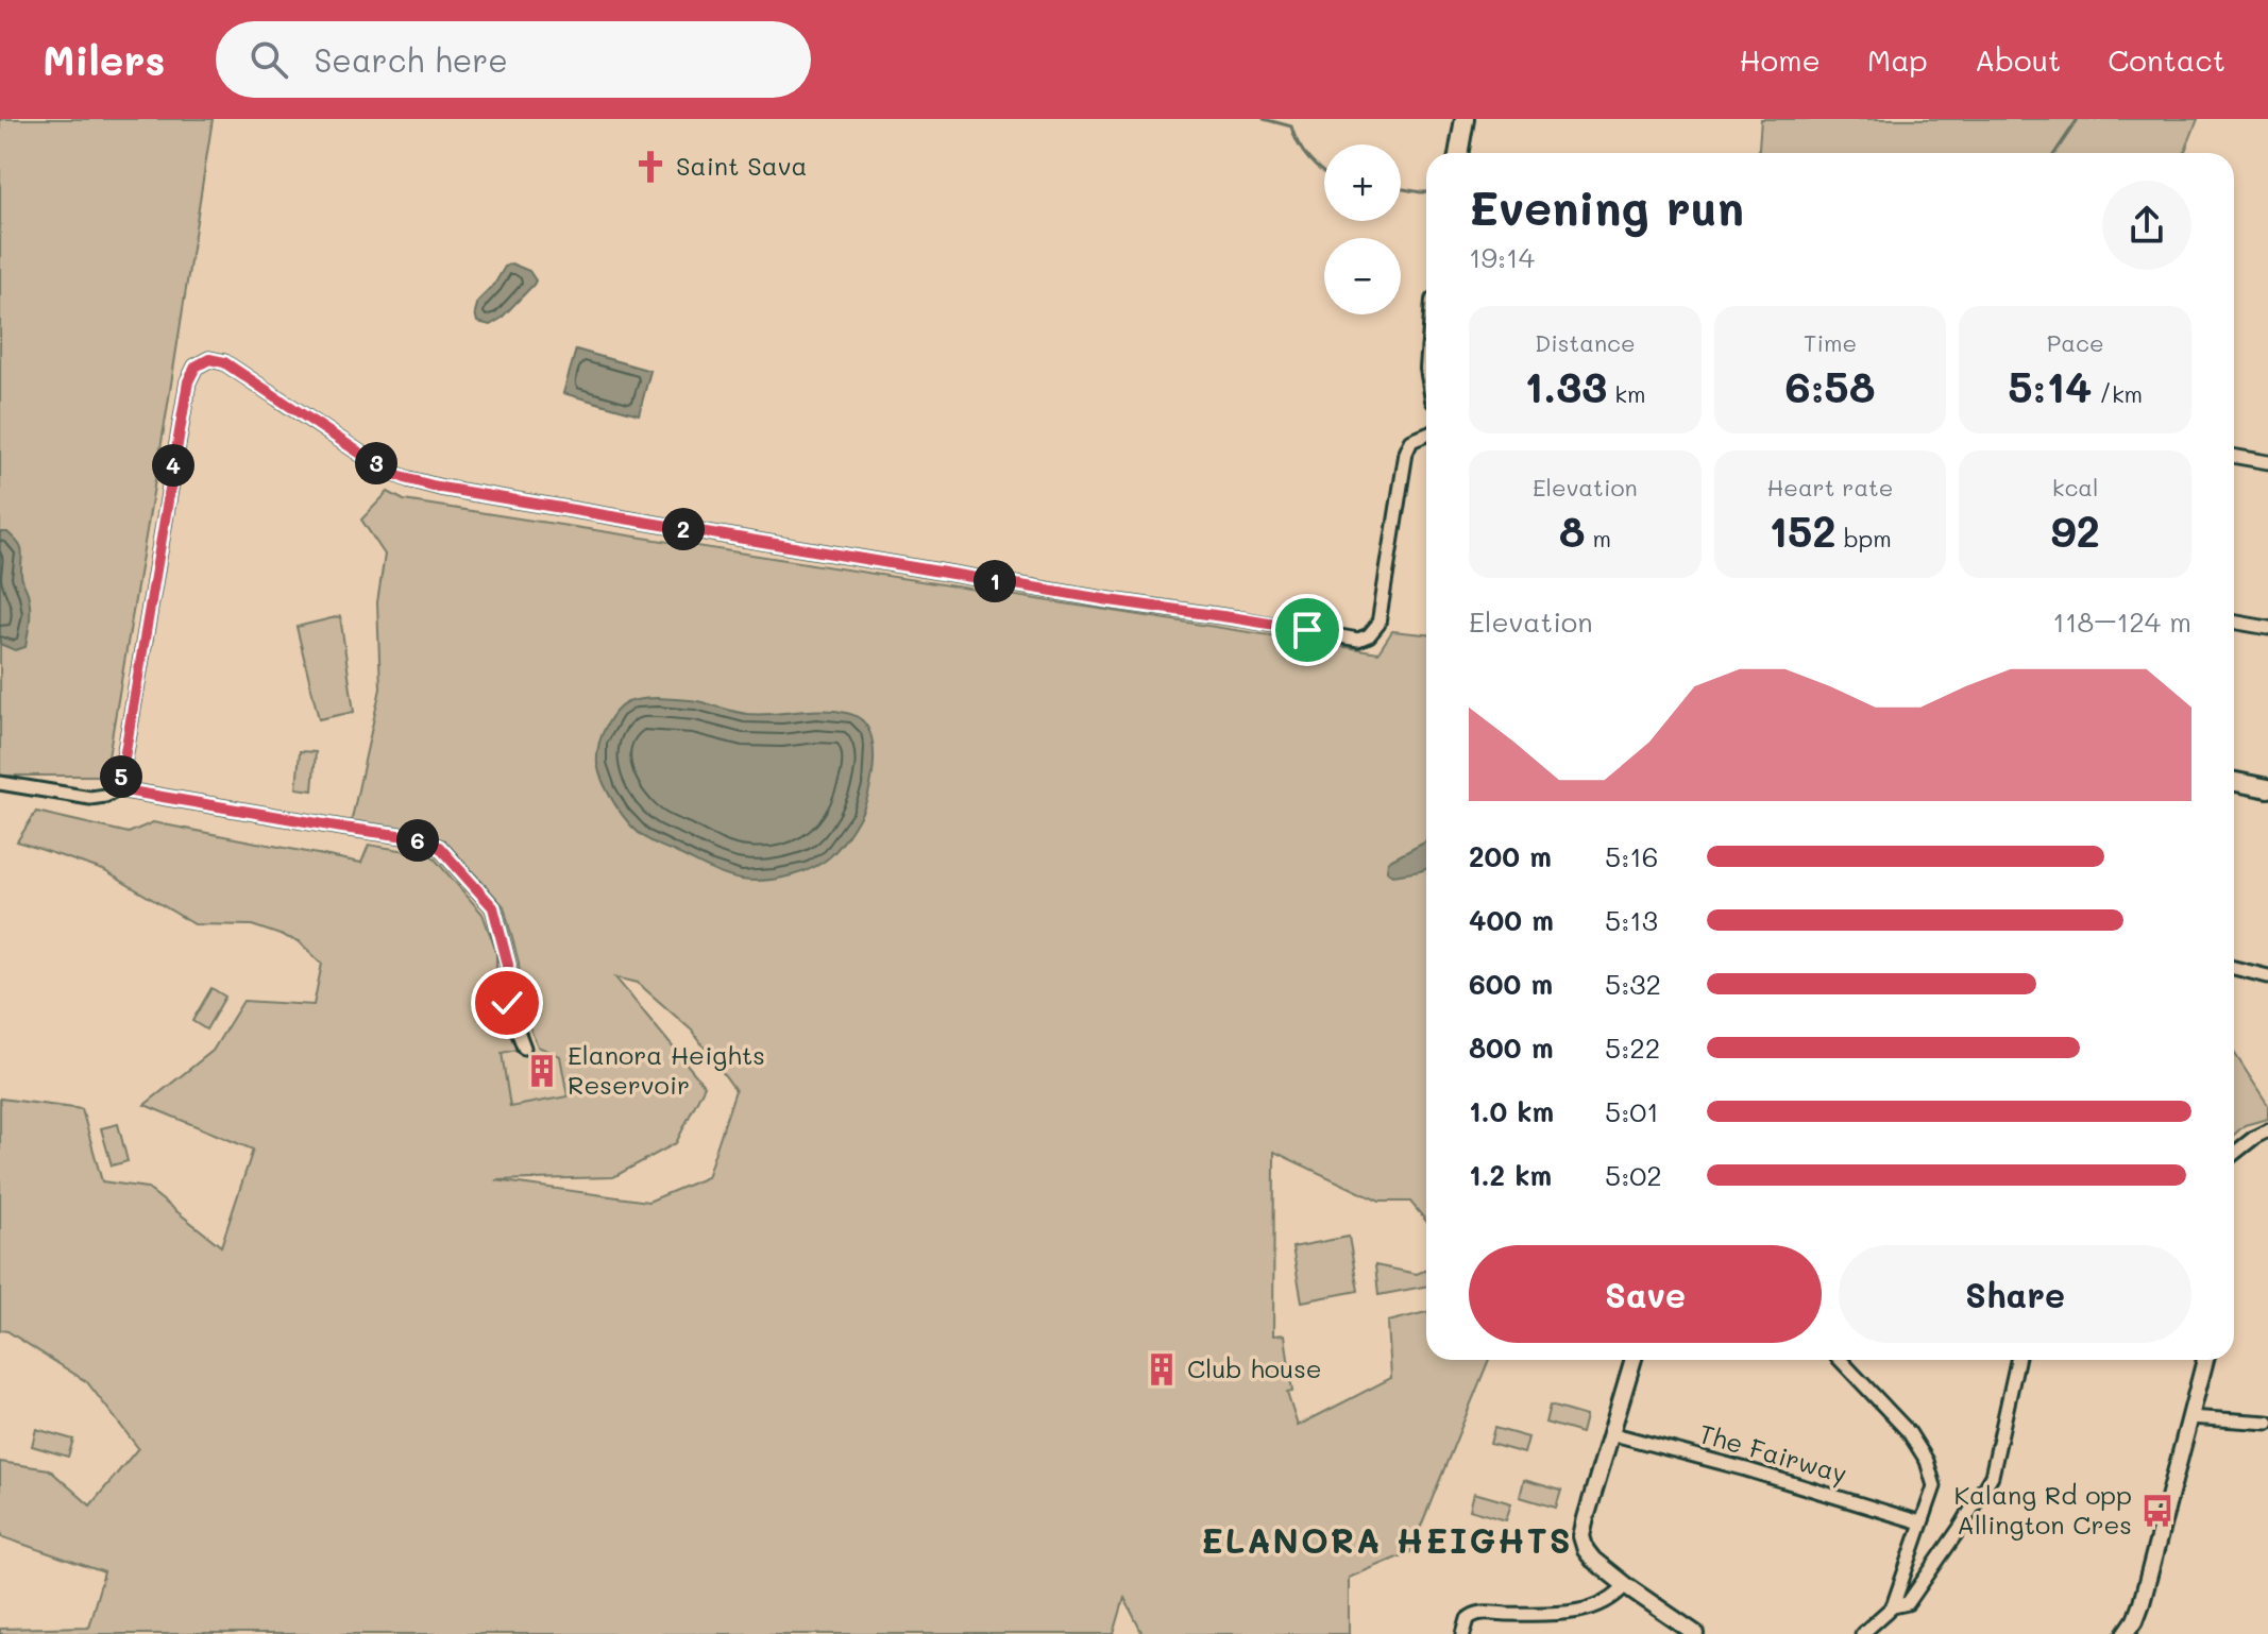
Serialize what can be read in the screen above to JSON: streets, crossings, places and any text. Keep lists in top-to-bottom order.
{
  "streets": {
    "street": ["The Fairway"]
  },
  "districts": ["ELANORA HEIGHTS"],
  "places": {
    "church": ["Saint Sava"],
    "building": ["Elanora Heights Reservoir", "Club house"],
    "bus stop": ["Kalang Rd opp Allington Cres"]
  },
  "page": {
    "header": "Milers",
    "search": "Search here",
    "nav": [
      "Home",
      "Map",
      "About",
      "Contact"
    ],
    "map_buttons": ["+", "−"],
    "heading": ["Evening run", "19:14"],
    "stats": [
      ["Distance", "1.33 km"],
      ["Time", "6:58"],
      ["Pace", "5:14 /km"],
      ["Elevation", "8 m"],
      ["Heart rate", "152 bpm"],
      ["kcal", "92"]
    ],
    "pins": [
      "3",
      "4",
      "2",
      "1",
      "5",
      "6"
    ],
    "chart": ["Elevation", "118–124 m"],
    "list": [
      {
        "name": "200 m",
        "note": "5:16"
      },
      {
        "name": "400 m",
        "note": "5:13"
      },
      {
        "name": "600 m",
        "note": "5:32"
      },
      {
        "name": "800 m",
        "note": "5:22"
      },
      {
        "name": "1.0 km",
        "note": "5:01"
      },
      {
        "name": "1.2 km",
        "note": "5:02"
      }
    ],
    "buttons": ["Save", "Share"]
  }
}
